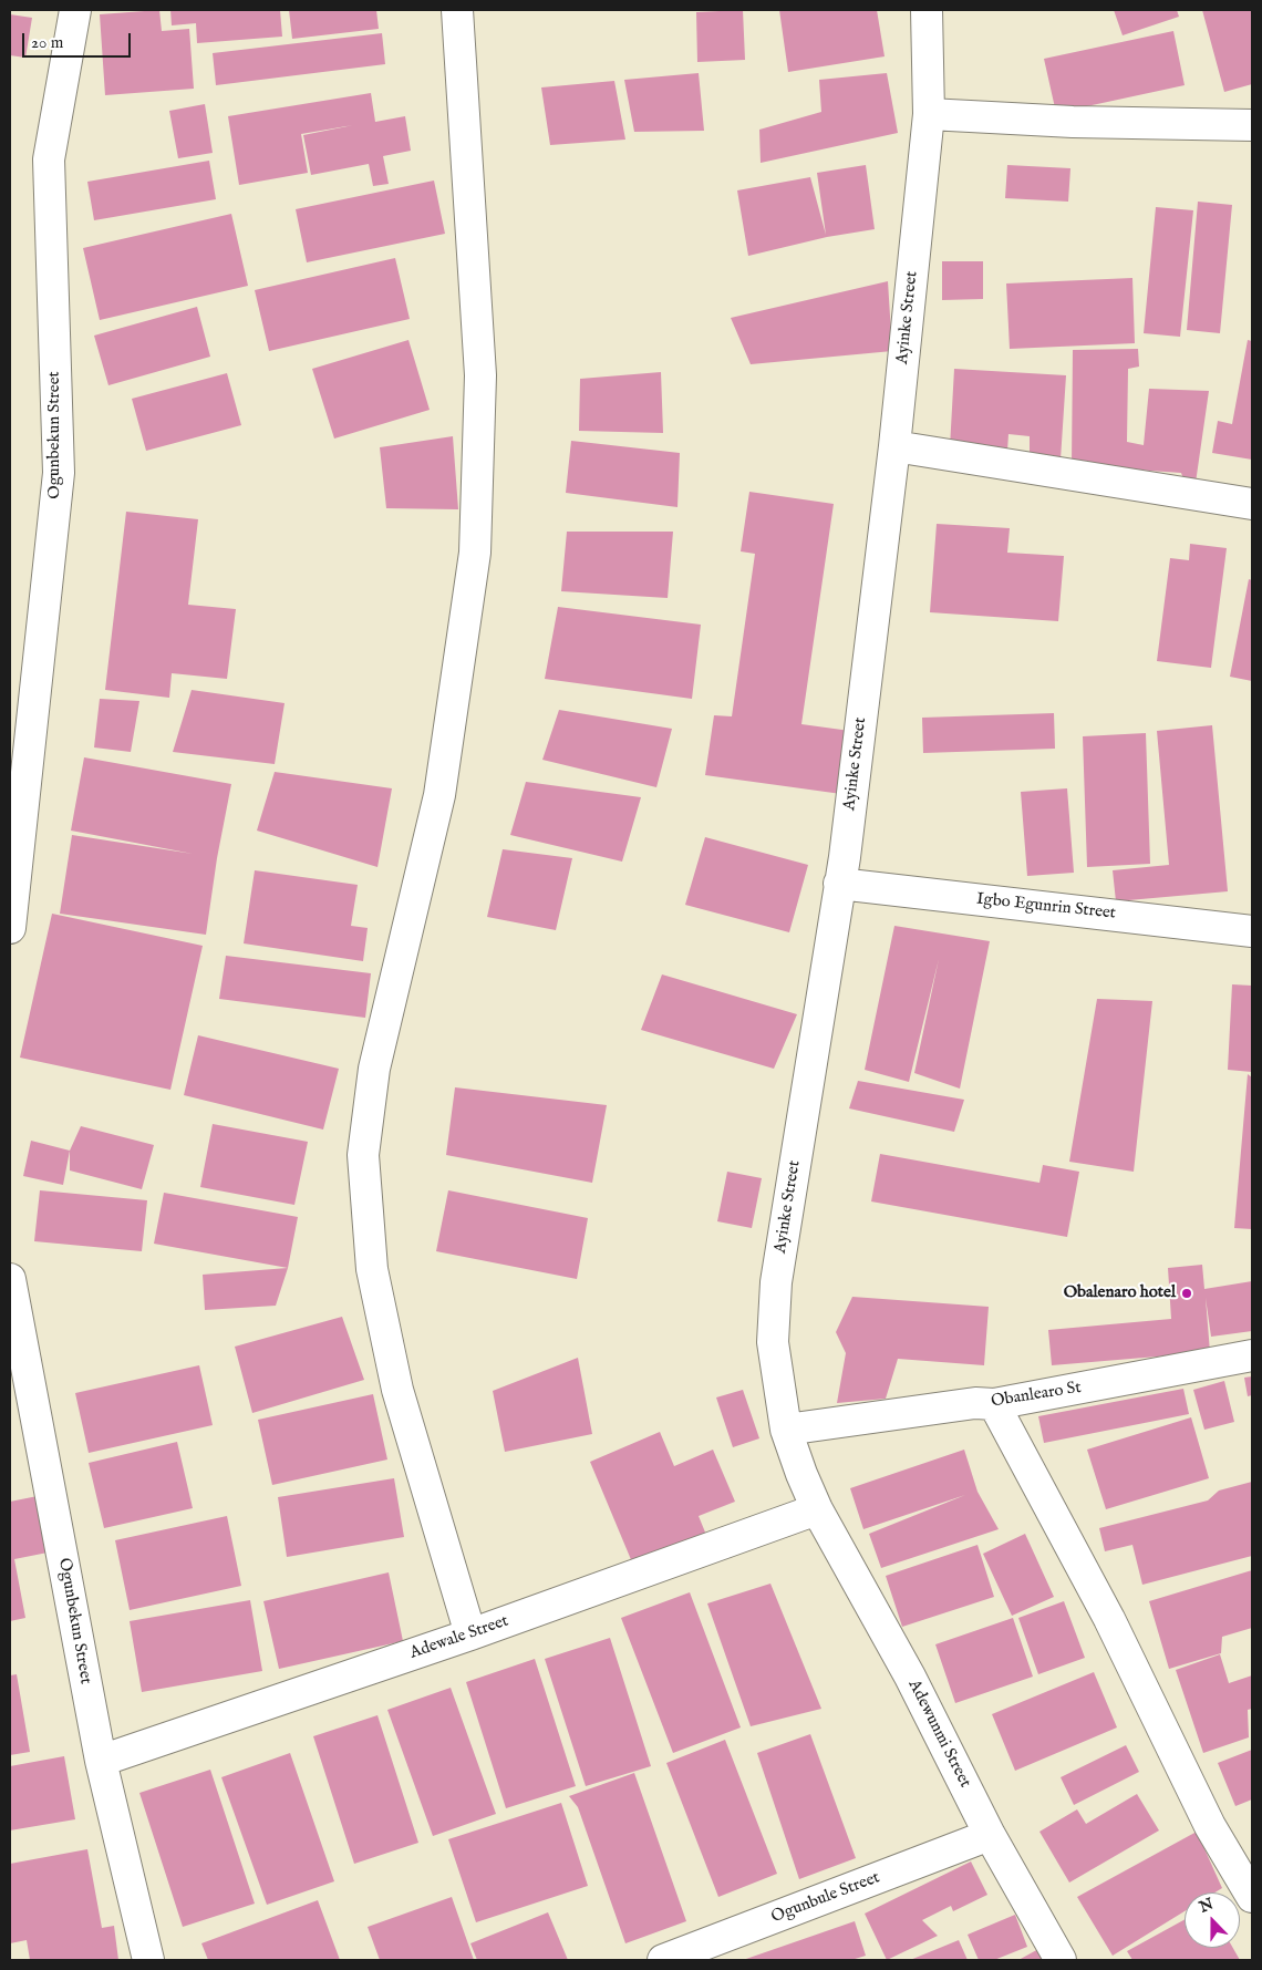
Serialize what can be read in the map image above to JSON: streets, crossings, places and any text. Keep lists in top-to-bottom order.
{
  "streets": {
    "street": [
      "Ayinke Street",
      "Ogunbekun Street",
      "Igbo Egunrin Street",
      "Obanlearo St",
      "Adewale Street",
      "Adewunmi Street",
      "Ogunbule Street"
    ]
  },
  "crossings": [
    ["Ayinke Street", "Igbo Egunrin Street"],
    ["Ayinke Street", "Obanlearo St"],
    ["Ayinke Street", "Adewale Street"],
    ["Ayinke Street", "Adewunmi Street"],
    ["Ogunbekun Street", "Adewale Street"],
    ["Adewale Street", "Adewunmi Street"],
    ["Adewunmi Street", "Ogunbule Street"]
  ],
  "places": ["Obalenaro hotel"],
  "scale_bar": "20 m",
  "north": "top"
}
